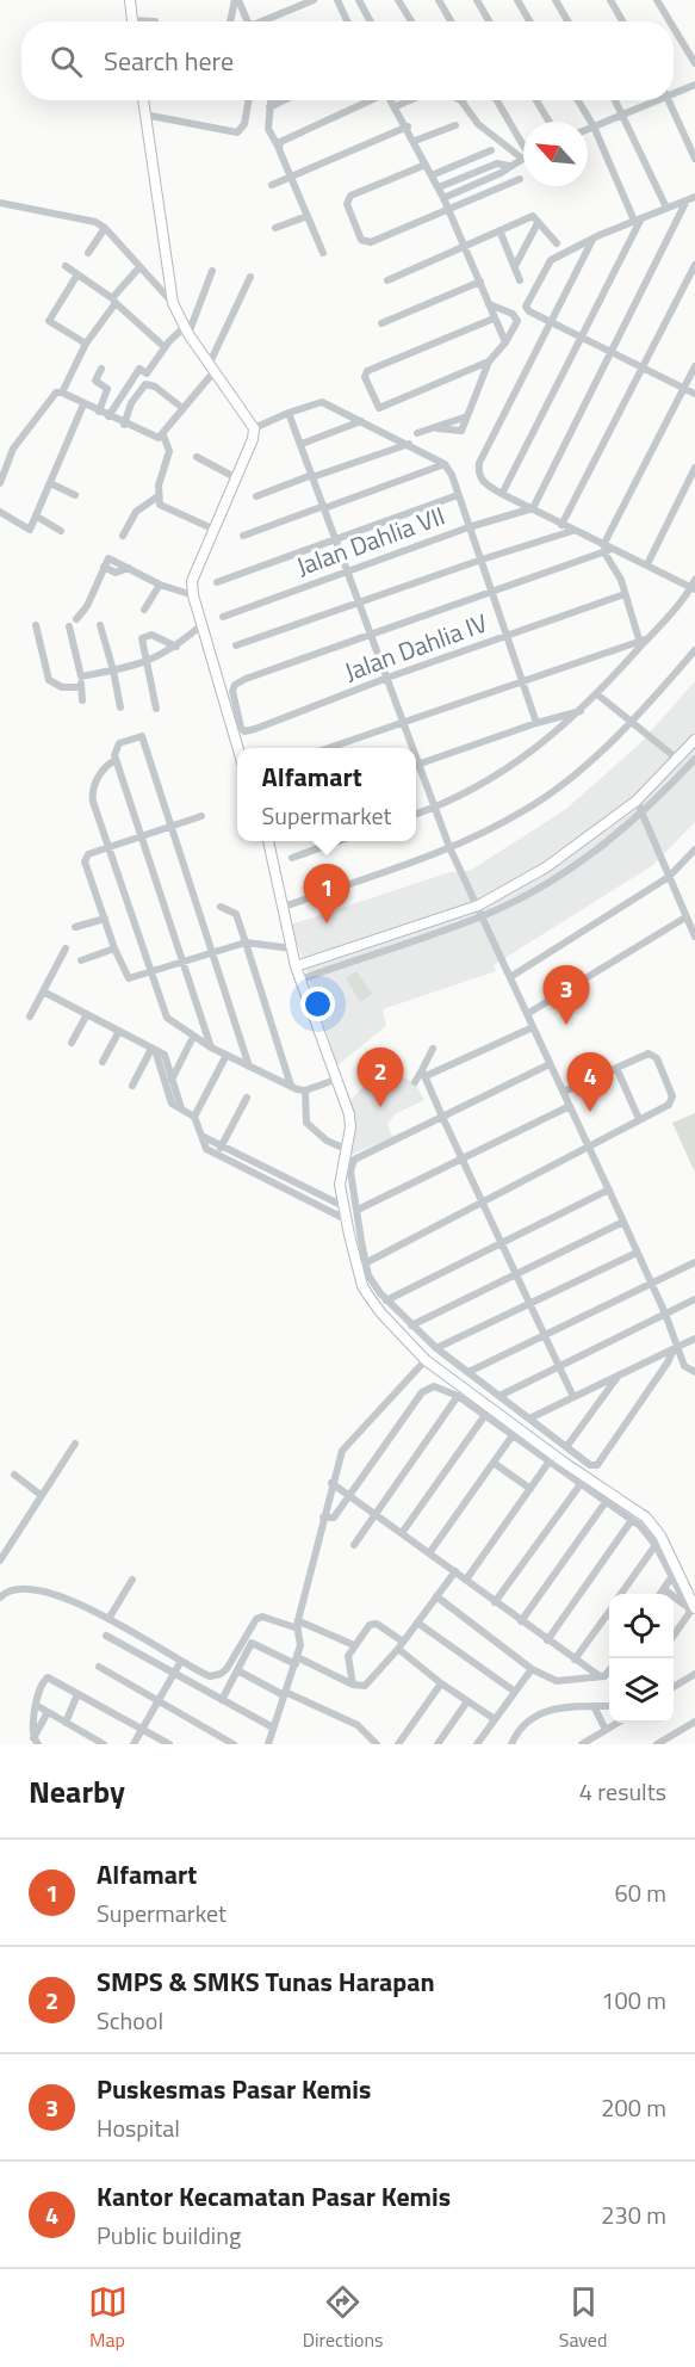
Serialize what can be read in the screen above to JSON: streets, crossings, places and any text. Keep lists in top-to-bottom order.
{
  "streets": {
    "street": ["Jalan Dahlia VII", "Jalan Dahlia IV"]
  },
  "north": "top left",
  "page": {
    "search": "Search here",
    "popup": ["Alfamart", "Supermarket"],
    "pins": [
      "1",
      "3",
      "2",
      "4"
    ],
    "heading": ["Nearby", "4 results"],
    "list": [
      {
        "mark": "1",
        "name": "Alfamart",
        "note": "Supermarket",
        "value": "60 m"
      },
      {
        "mark": "2",
        "name": "SMPS & SMKS Tunas Harapan",
        "note": "School",
        "value": "100 m"
      },
      {
        "mark": "3",
        "name": "Puskesmas Pasar Kemis",
        "note": "Hospital",
        "value": "200 m"
      },
      {
        "mark": "4",
        "name": "Kantor Kecamatan Pasar Kemis",
        "note": "Public building",
        "value": "230 m"
      }
    ],
    "nav": ["Map", "Directions", "Saved"]
  }
}
